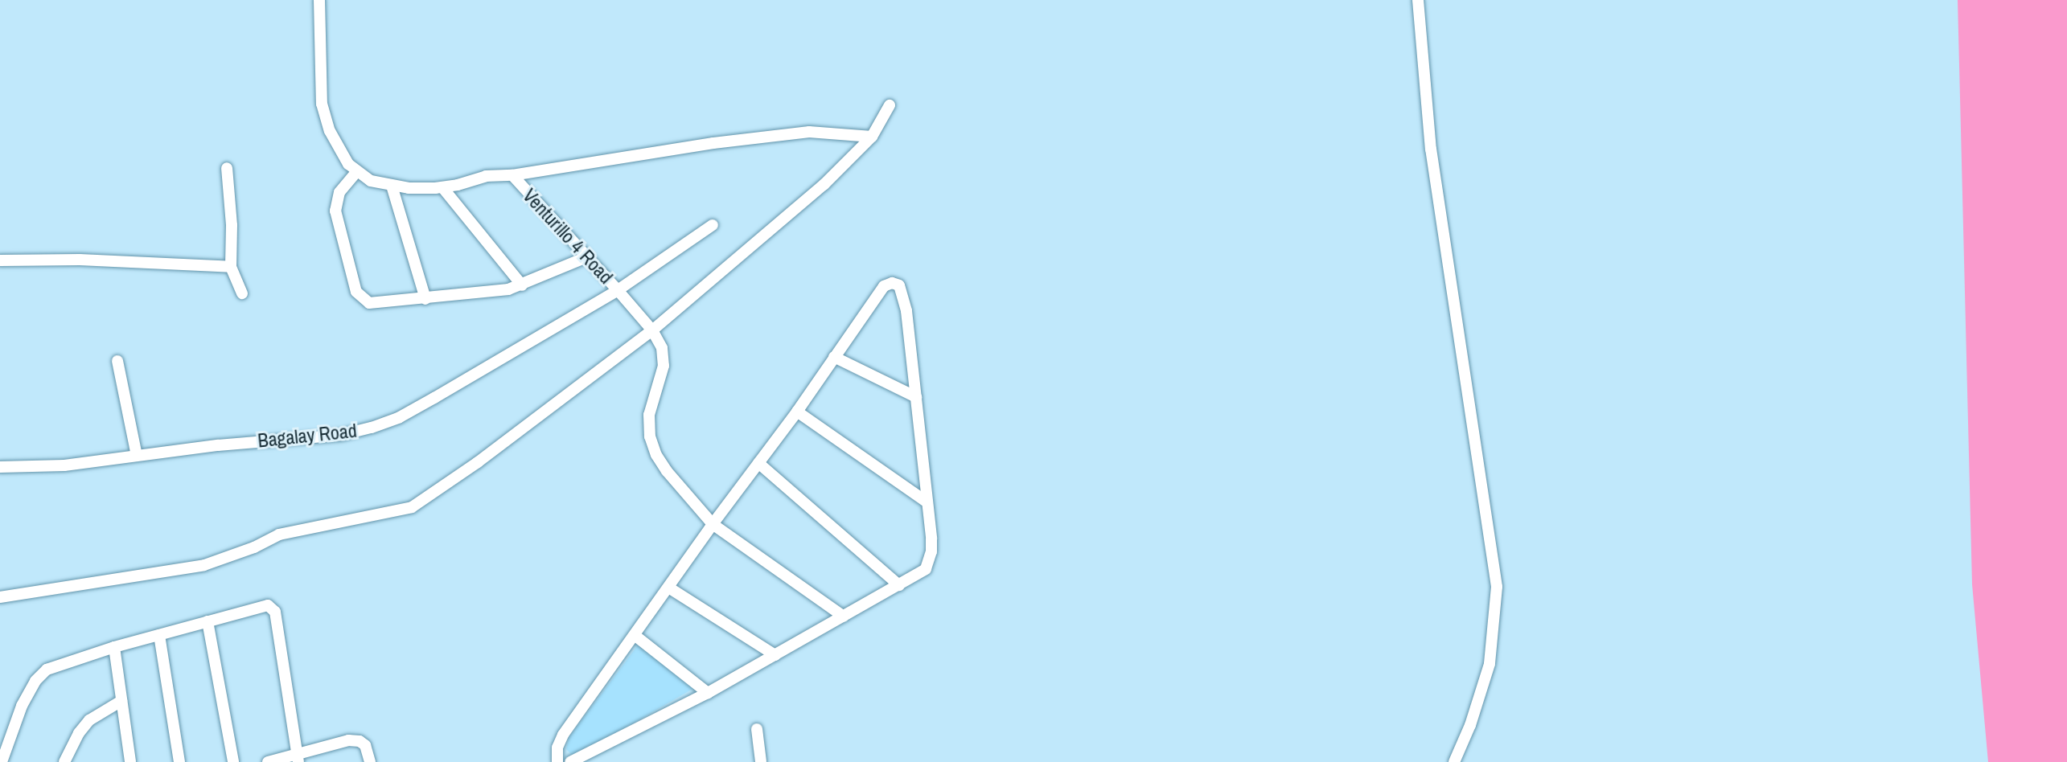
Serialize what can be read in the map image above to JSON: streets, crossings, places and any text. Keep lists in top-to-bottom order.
{
  "streets": {
    "street": ["Venturillo 4 Road", "Bagalay Road"]
  },
  "crossings": [
    ["Venturillo 4 Road", "Bagalay Road"]
  ]
}
